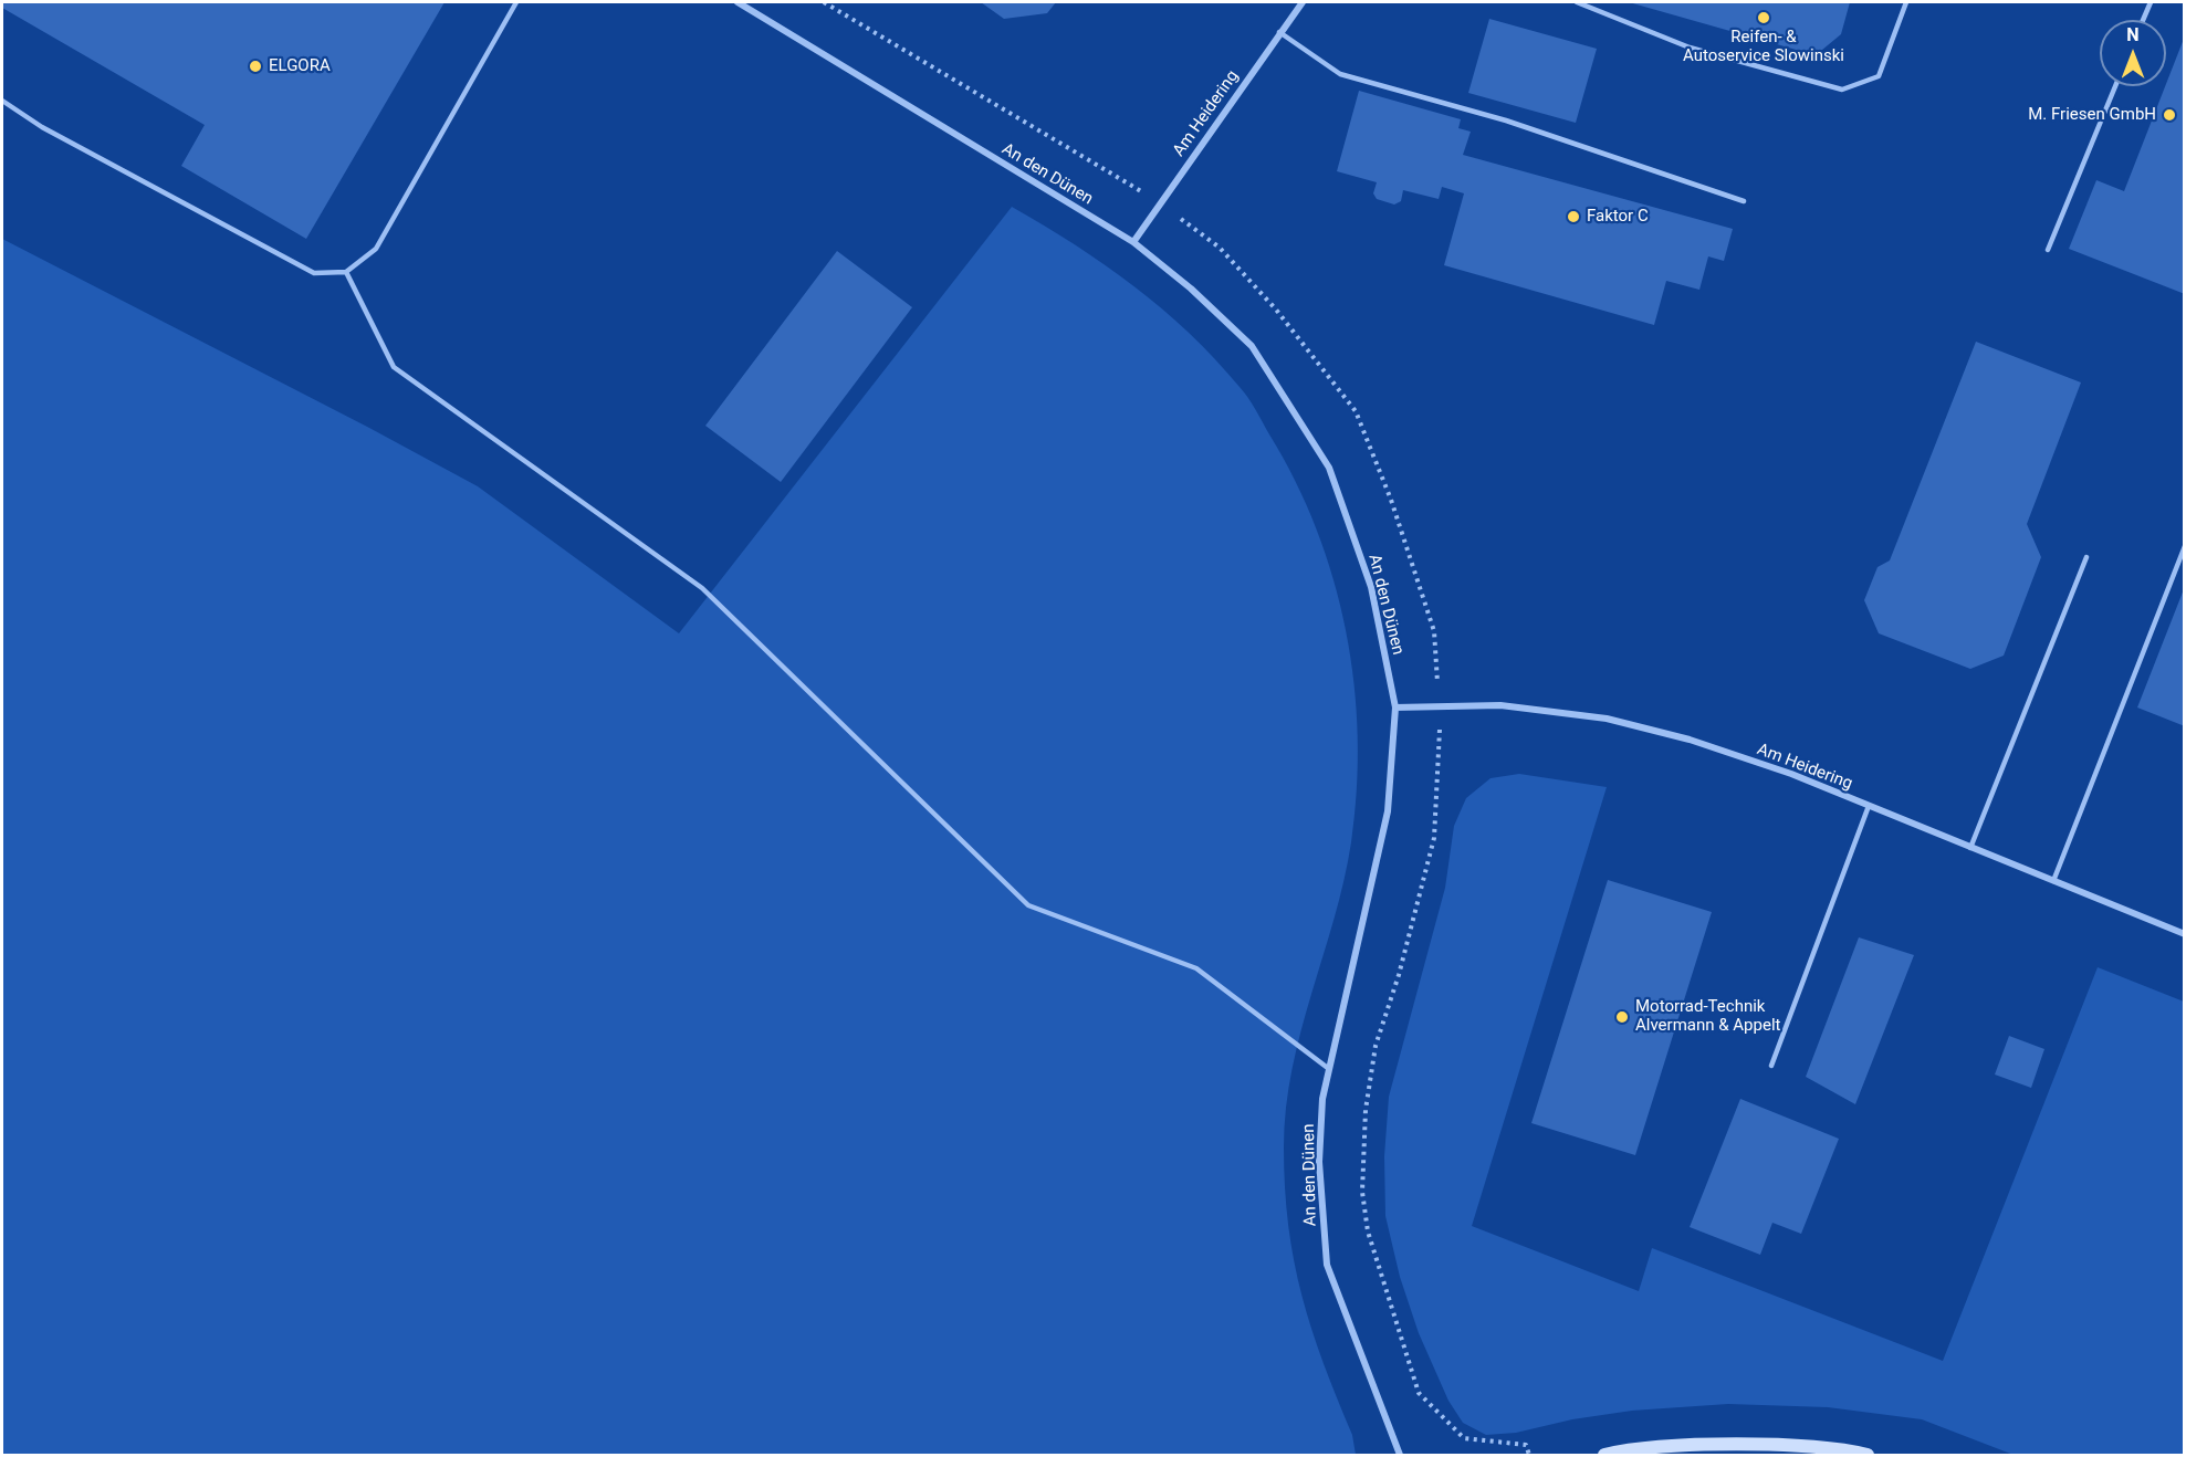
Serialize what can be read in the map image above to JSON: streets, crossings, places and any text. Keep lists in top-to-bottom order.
{
  "streets": {
    "street": ["Am Heidering", "An den Dünen"]
  },
  "crossings": [
    ["Am Heidering", "An den Dünen"]
  ],
  "places": [
    "Reifen- & Autoservice Slowinski",
    "ELGORA",
    "M. Friesen GmbH",
    "Faktor C",
    "Motorrad-Technik Alvermann & Appelt"
  ],
  "north": "top"
}
